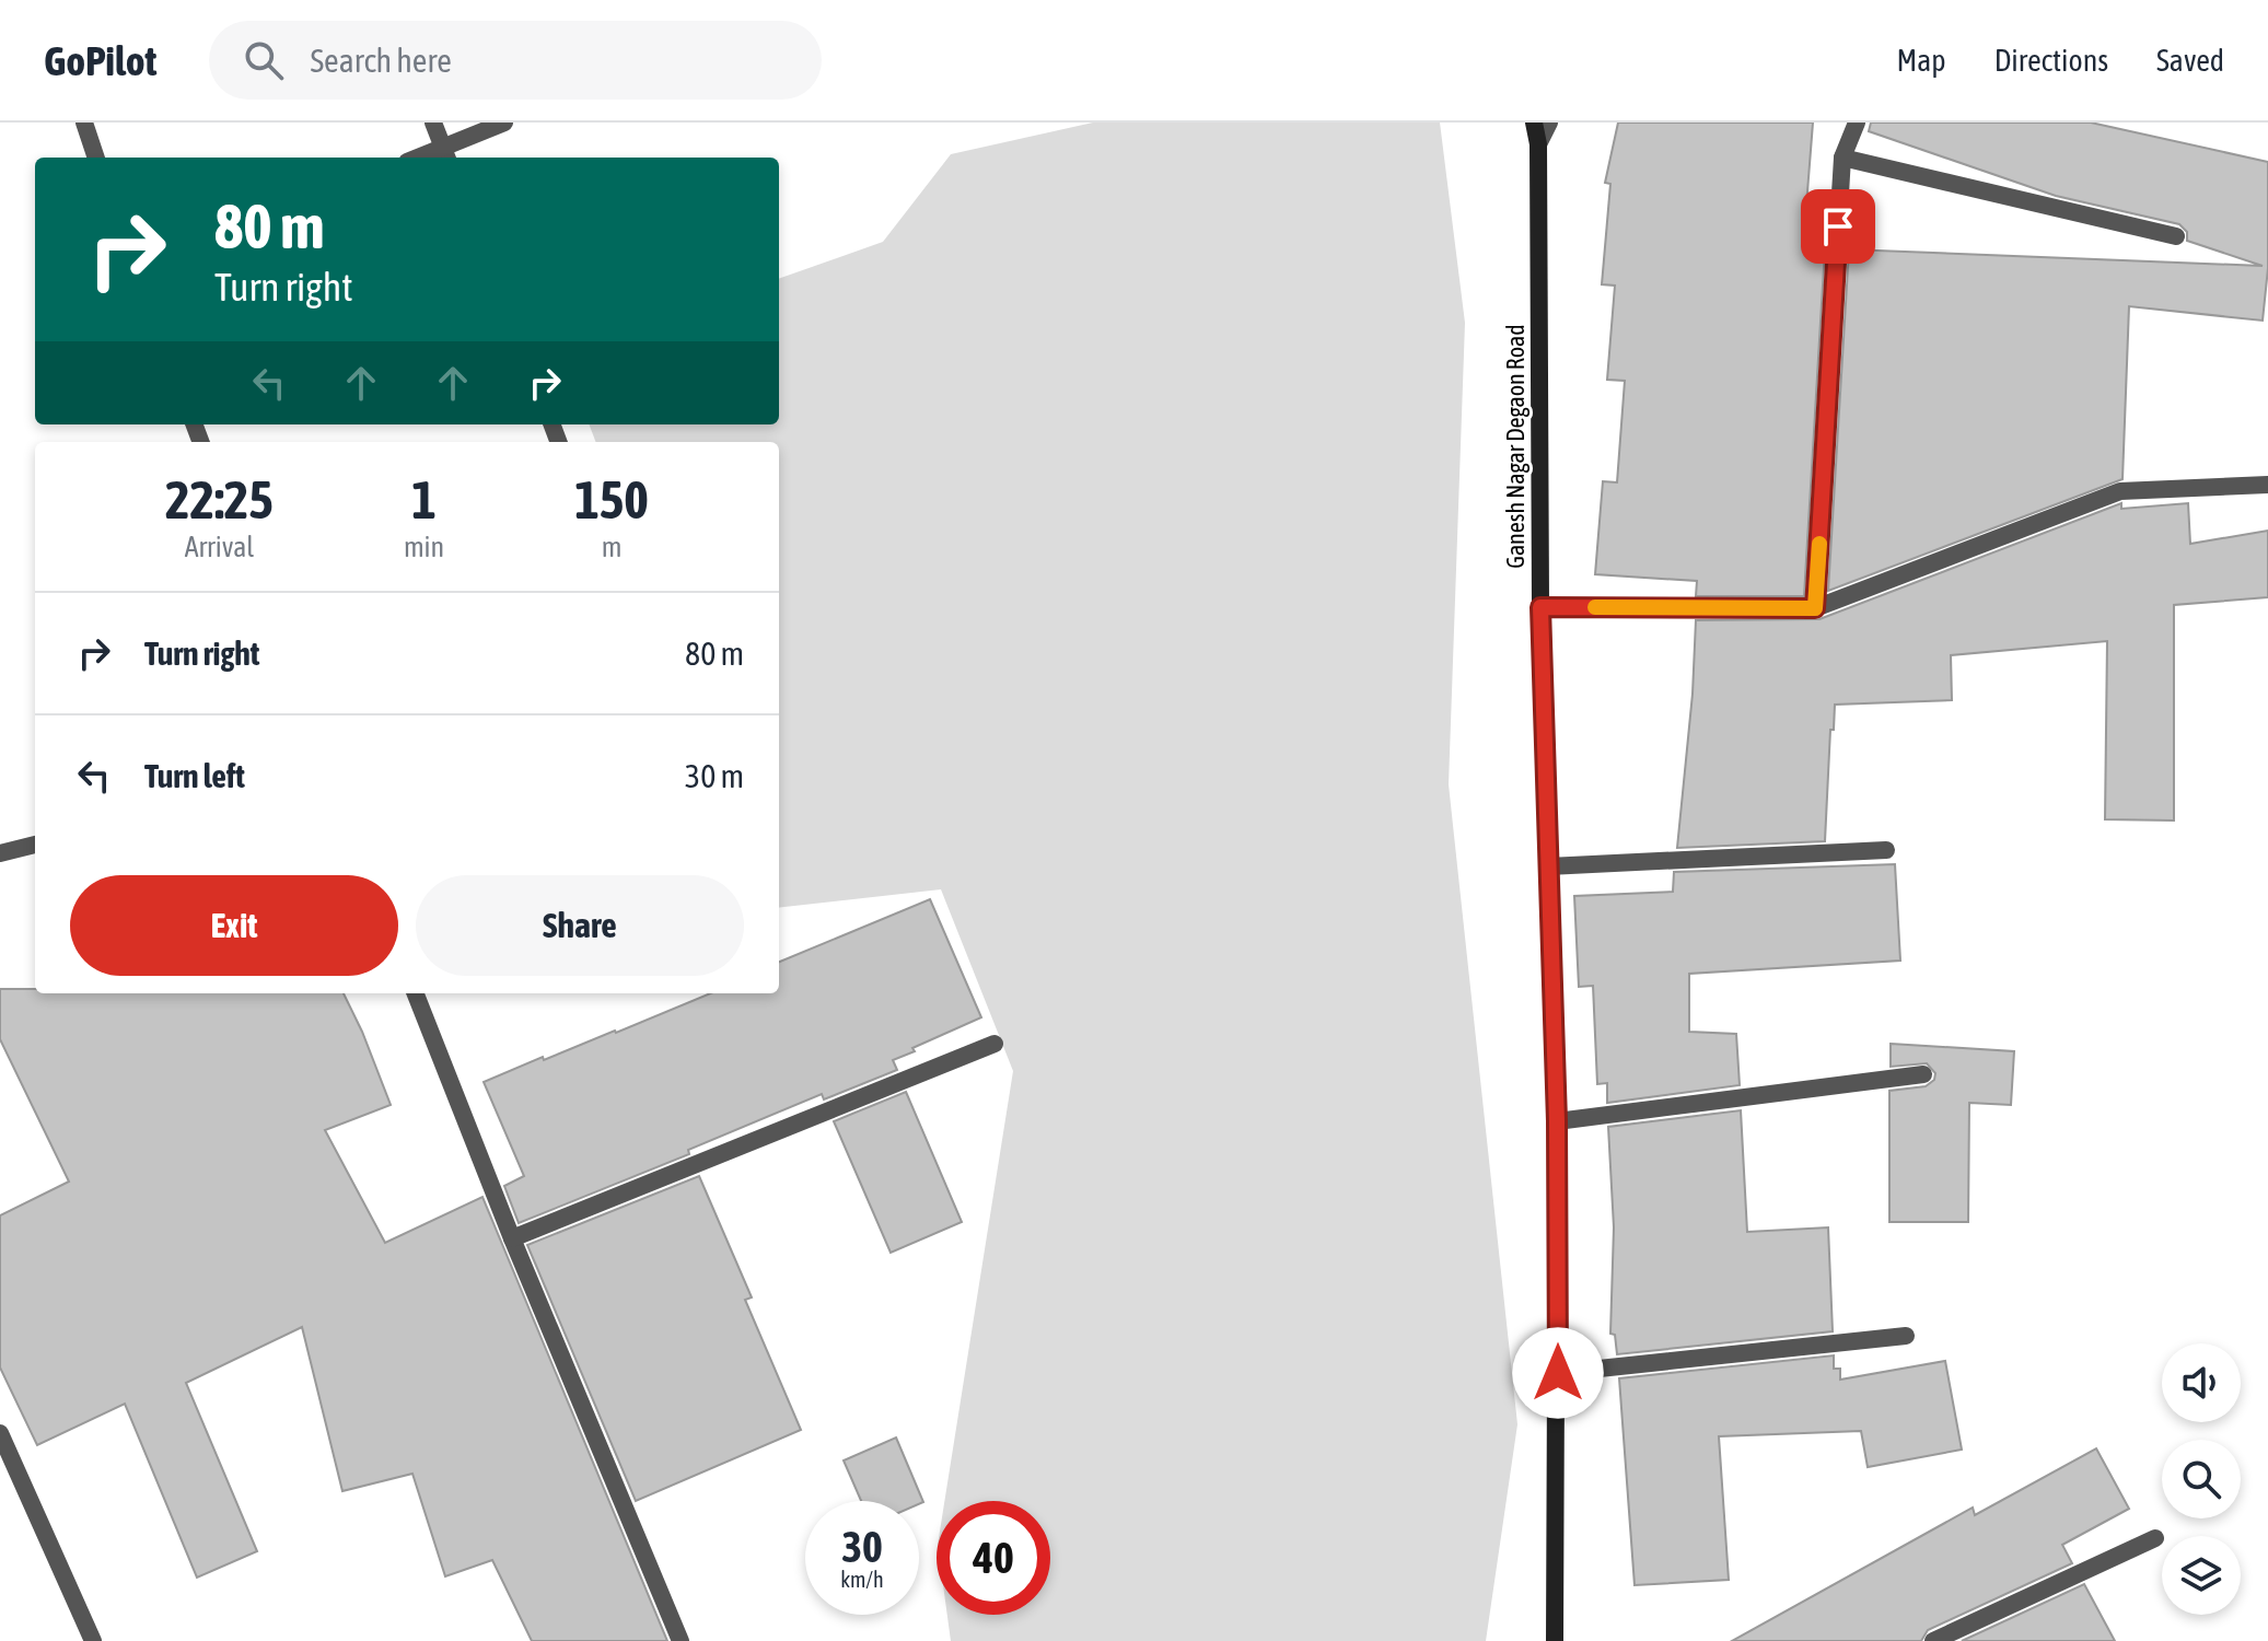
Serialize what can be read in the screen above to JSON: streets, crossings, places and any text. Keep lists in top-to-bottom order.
{
  "streets": {
    "street": ["Ganesh Nagar Degaon Road"]
  },
  "page": {
    "header": "GoPilot",
    "search": "Search here",
    "nav": ["Map", "Directions", "Saved"],
    "turn": ["80 m", "Turn right"],
    "eta": [
      "22:25",
      "Arrival",
      "1",
      "min",
      "150",
      "m"
    ],
    "list": [
      {
        "name": "Turn right",
        "value": "80 m"
      },
      {
        "name": "Turn left",
        "value": "30 m"
      }
    ],
    "buttons": ["Exit", "Share"],
    "speed": "30 km/h",
    "limit": "40"
  }
}
